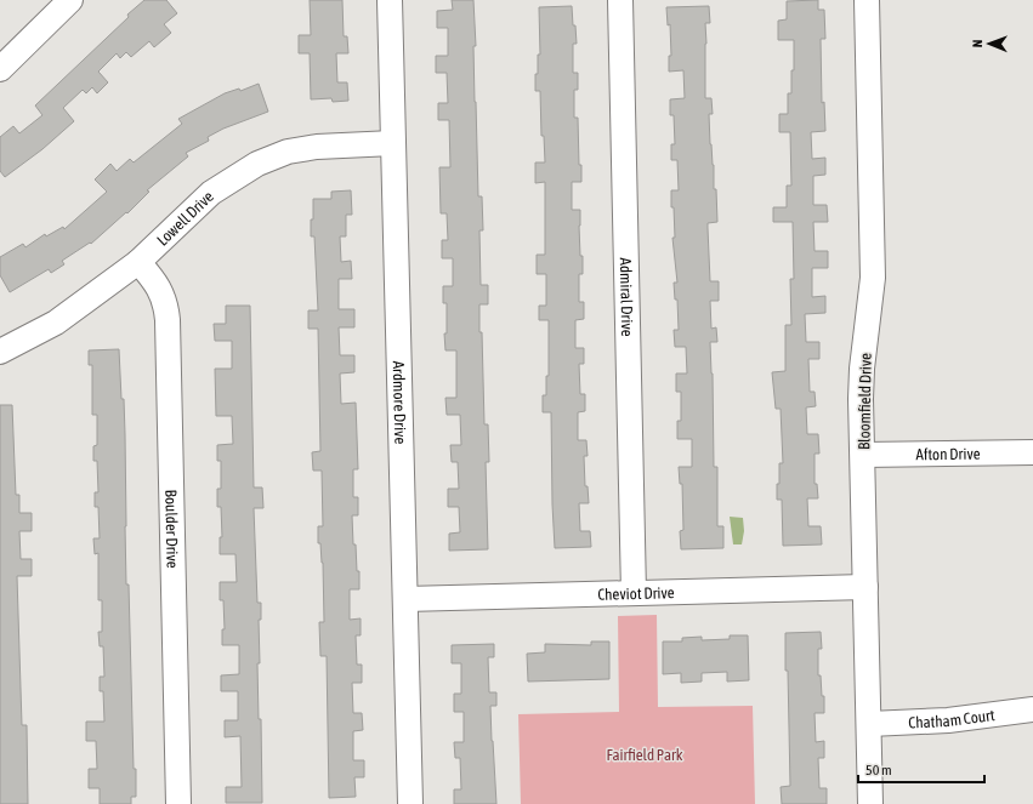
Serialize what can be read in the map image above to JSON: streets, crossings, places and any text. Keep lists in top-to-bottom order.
{
  "streets": {
    "street": [
      "Lowell Drive",
      "Admiral Drive",
      "Ardmore Drive",
      "Bloomfield Drive",
      "Afton Drive",
      "Boulder Drive",
      "Cheviot Drive",
      "Chatham Court"
    ]
  },
  "crossings": [
    ["Lowell Drive", "Ardmore Drive"],
    ["Lowell Drive", "Boulder Drive"],
    ["Admiral Drive", "Cheviot Drive"],
    ["Ardmore Drive", "Cheviot Drive"],
    ["Bloomfield Drive", "Afton Drive"],
    ["Bloomfield Drive", "Cheviot Drive"],
    ["Bloomfield Drive", "Chatham Court"]
  ],
  "parks": ["Fairfield Park"],
  "scale_bar": "50 m",
  "north": "left"
}
